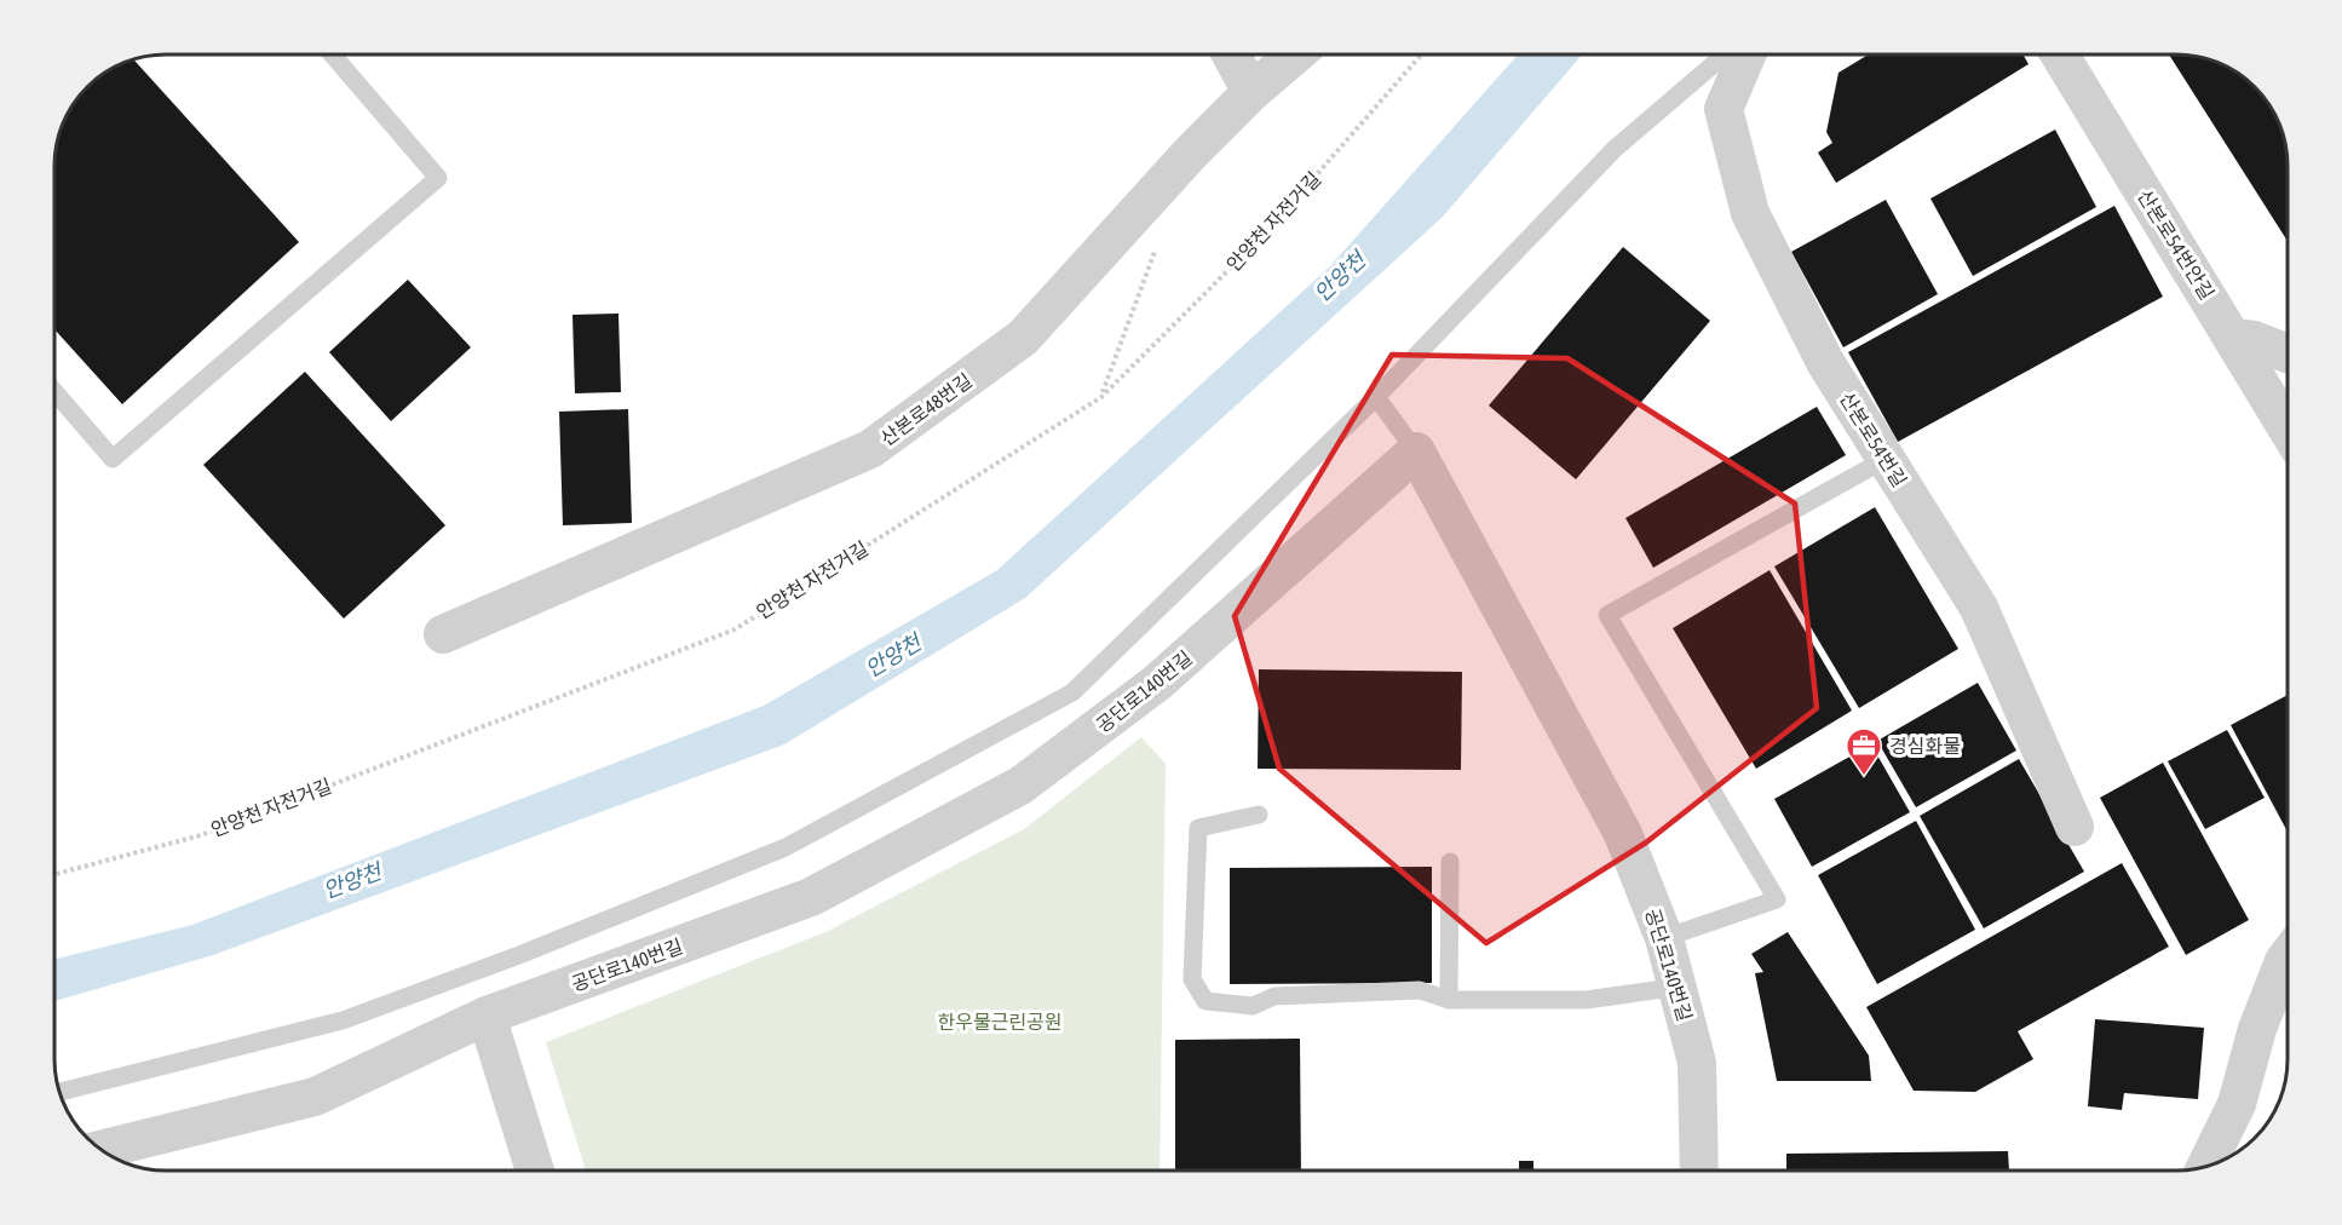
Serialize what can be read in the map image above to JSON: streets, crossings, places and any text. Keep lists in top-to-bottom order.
{
  "streets": {
    "street": [
      "산본로54번안길",
      "산본로48번길",
      "산본로54번길",
      "공단로140번길"
    ],
    "path": ["안양천 자전거길"]
  },
  "water": ["안양천"],
  "parks": ["한우물근린공원"],
  "places": {
    "office": ["경심화물"]
  }
}
